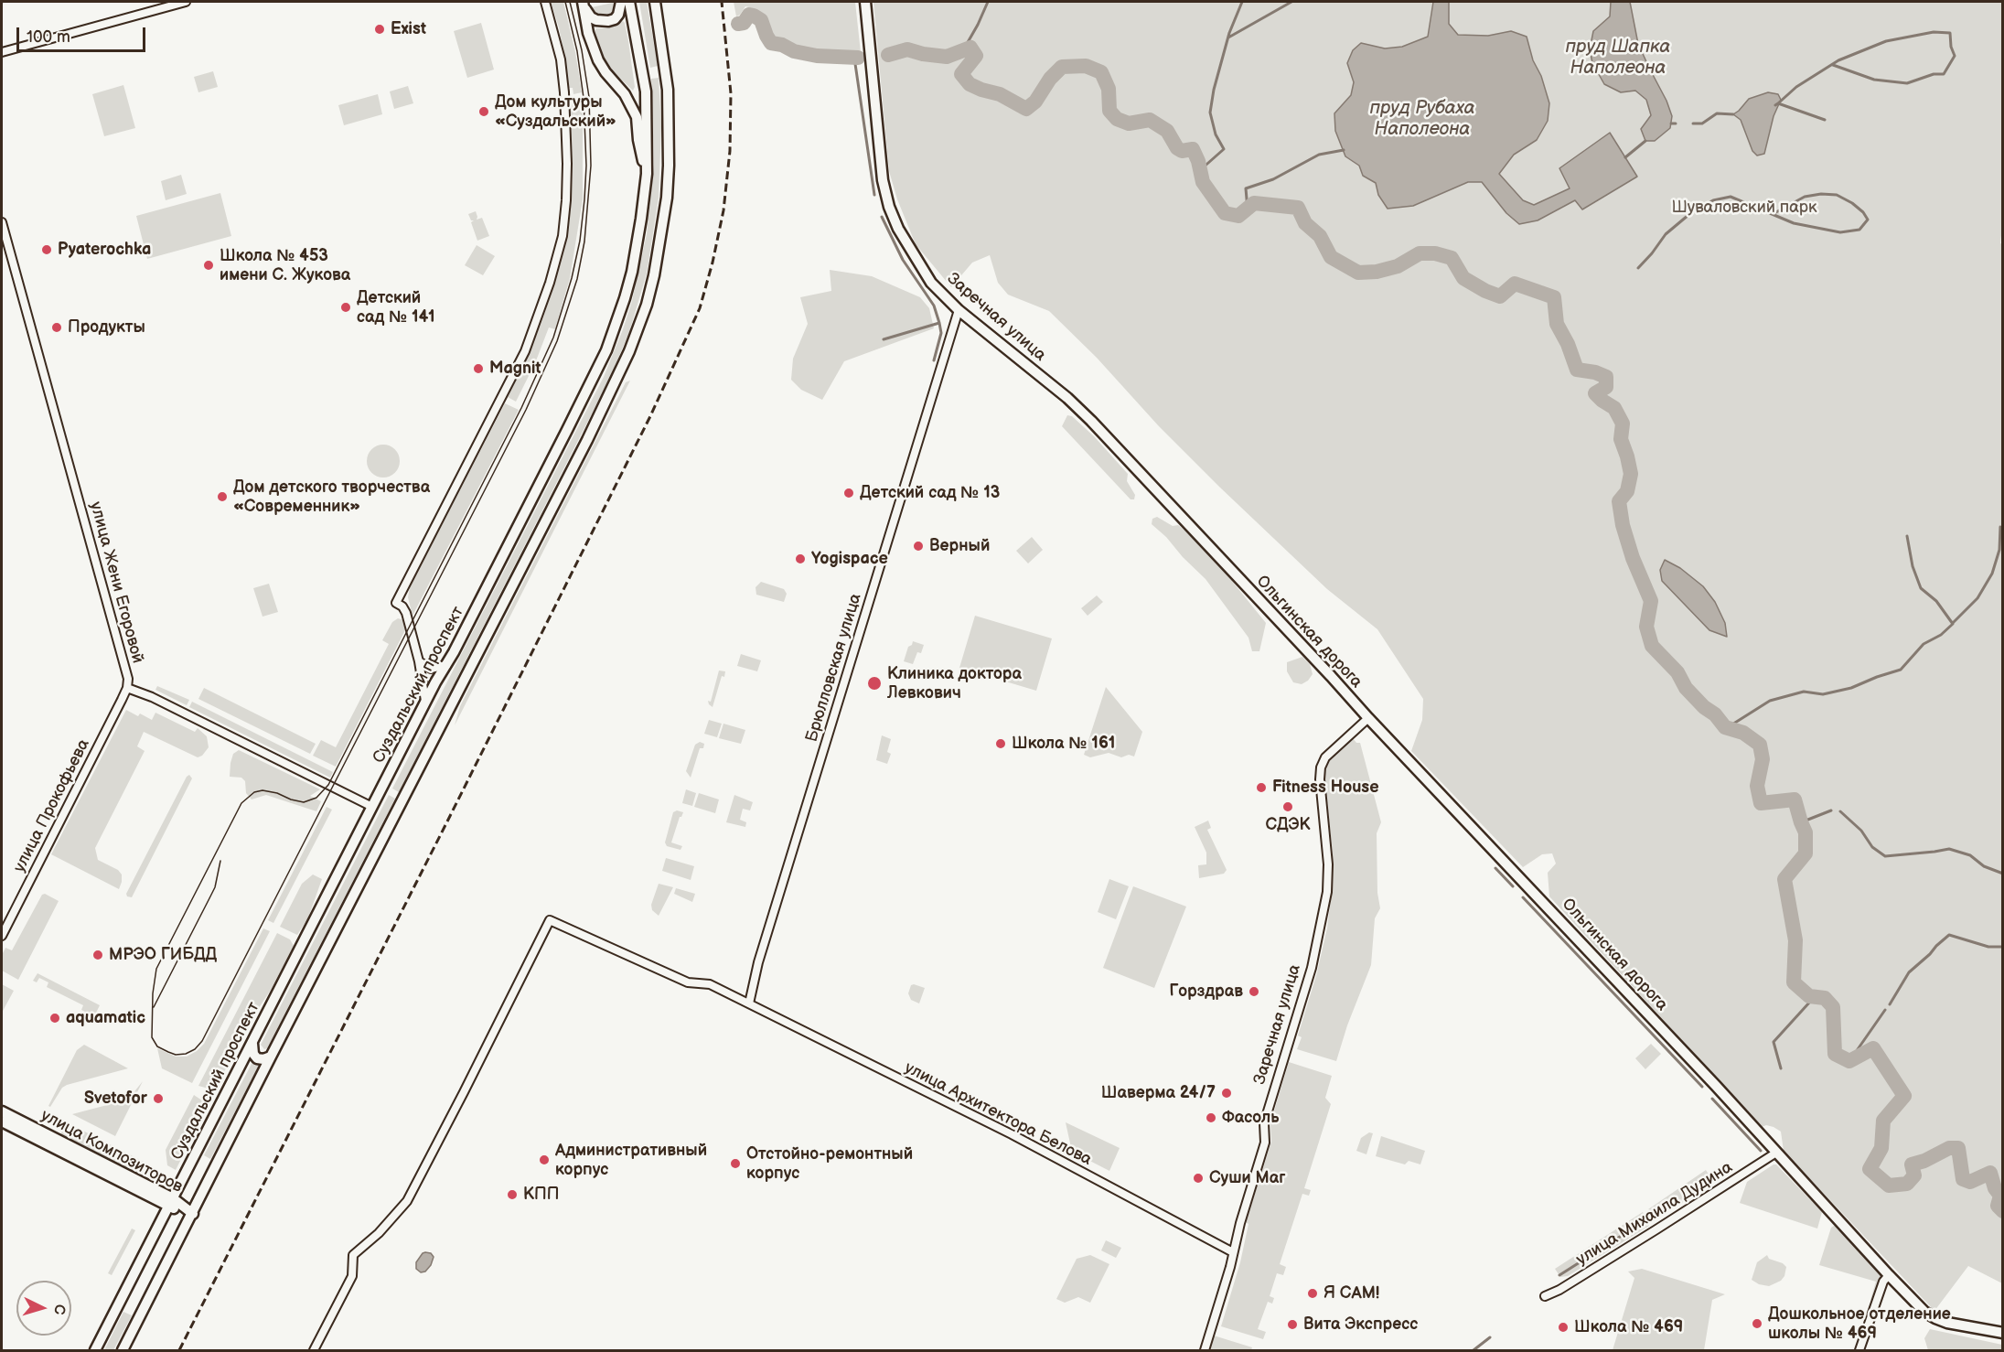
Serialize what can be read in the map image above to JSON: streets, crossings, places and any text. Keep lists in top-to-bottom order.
{
  "streets": {
    "main road": [
      "Заречная улица",
      "Ольгинская дорога",
      "Суздальский проспект",
      "улица Композиторов"
    ],
    "street": [
      "улица Жени Егоровой",
      "Брюлловская улица",
      "улица Прокофьева",
      "улица Архитектора Белова",
      "улица Михаила Дудина"
    ]
  },
  "crossings": [
    ["Заречная улица", "Ольгинская дорога"],
    ["Заречная улица", "Брюлловская улица"],
    ["Заречная улица", "улица Архитектора Белова"],
    ["улица Жени Егоровой", "Суздальский проспект"],
    ["улица Жени Егоровой", "улица Прокофьева"],
    ["Ольгинская дорога", "улица Михаила Дудина"],
    ["Брюлловская улица", "улица Архитектора Белова"],
    ["Суздальский проспект", "улица Композиторов"]
  ],
  "water": ["пруд Шапка Наполеона", "пруд Рубаха Наполеона"],
  "parks": ["Шуваловский парк"],
  "places": [
    "Exist",
    "Дом культуры «Суздальский»",
    "Pyaterochka",
    "Школа № 453 имени С. Жукова",
    "Детский сад № 141",
    "Продукты",
    "Magnit",
    "Детский сад № 13",
    "Дом детского творчества «Современник»",
    "Верный",
    "Yogispace",
    "Клиника доктора Левкович",
    "Школа № 161",
    "Fitness House",
    "СДЭК",
    "МРЭО ГИБДД",
    "Горздрав",
    "aquamatic",
    "Шаверма 24/7",
    "Svetofor",
    "Фасоль",
    "Административный корпус",
    "Отстойно-ремонтный корпус",
    "Суши Маг",
    "КПП",
    "Я САМ!",
    "Дошкольное отделение школы № 469",
    "Вита Экспресс",
    "Школа № 469"
  ],
  "scale_bar": "100 m",
  "north": "right"
}
